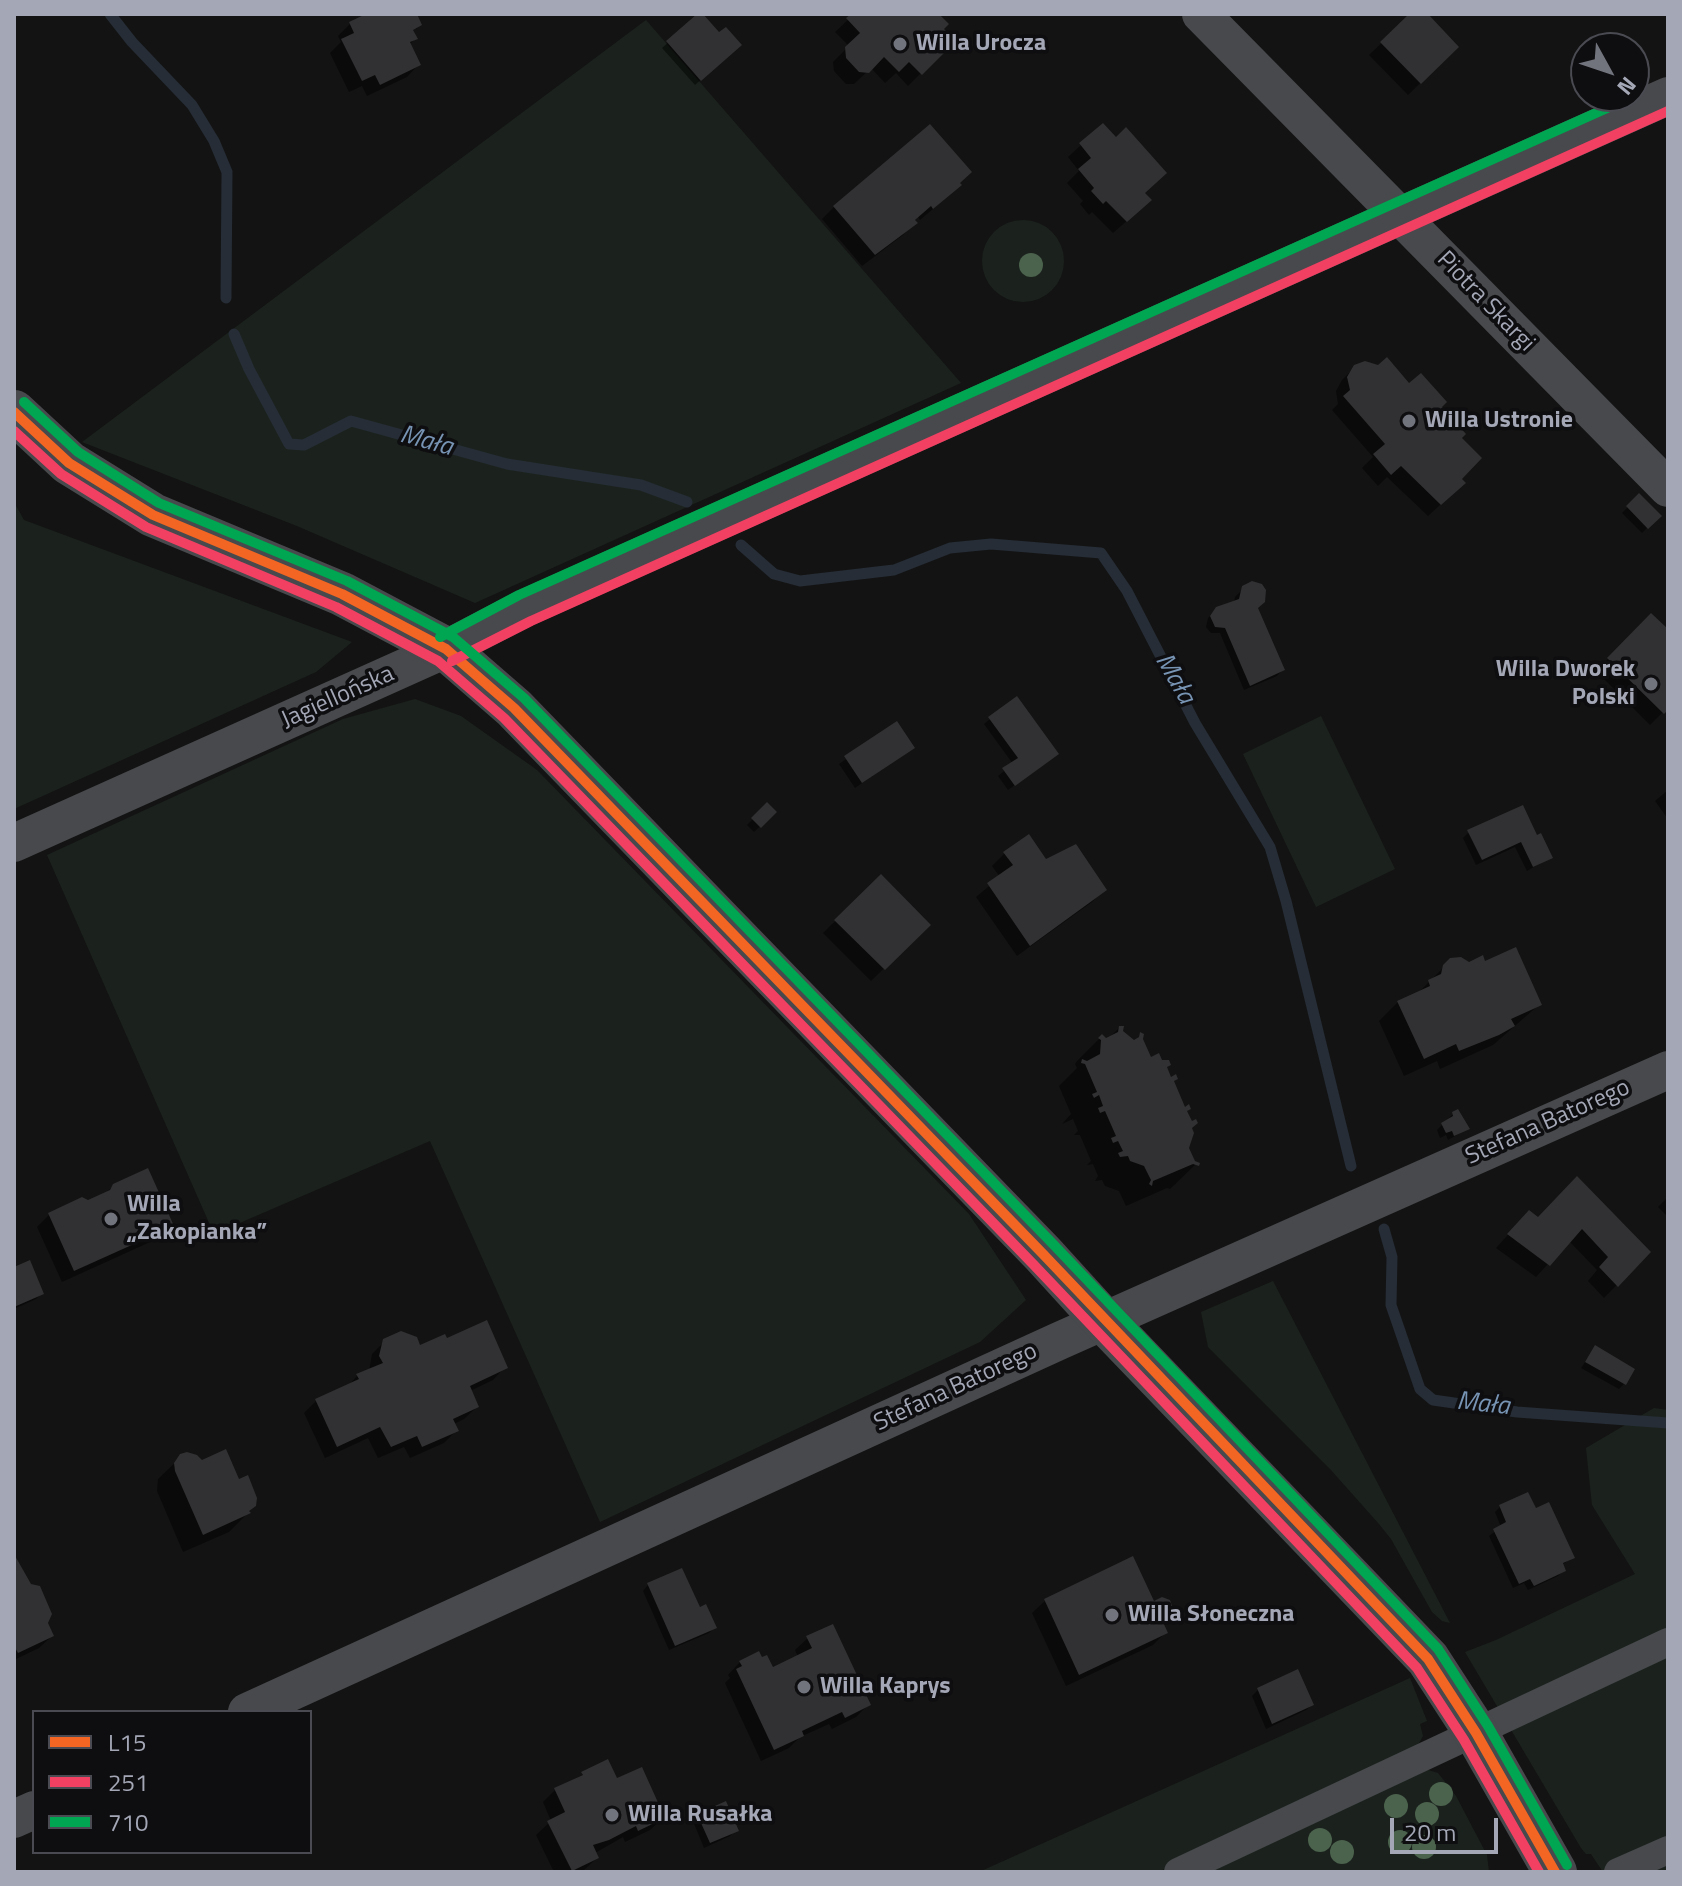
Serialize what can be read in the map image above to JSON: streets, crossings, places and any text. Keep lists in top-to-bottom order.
{
  "streets": {
    "street": ["Piotra Skargi", "Jagiellońska", "Stefana Batorego"]
  },
  "crossings": [
    ["Piotra Skargi", "Jagiellońska"]
  ],
  "water": ["Mała"],
  "places": [
    "Willa Urocza",
    "Willa Ustronie",
    "Willa Dworek Polski",
    "Willa „Zakopianka”",
    "Willa Słoneczna",
    "Willa Kaprys",
    "Willa Rusałka"
  ],
  "lines": ["transit line 251", "transit line 710", "transit line L15"],
  "legend": ["L15", "251", "710"],
  "scale_bar": "20 m",
  "north": "bottom right"
}
